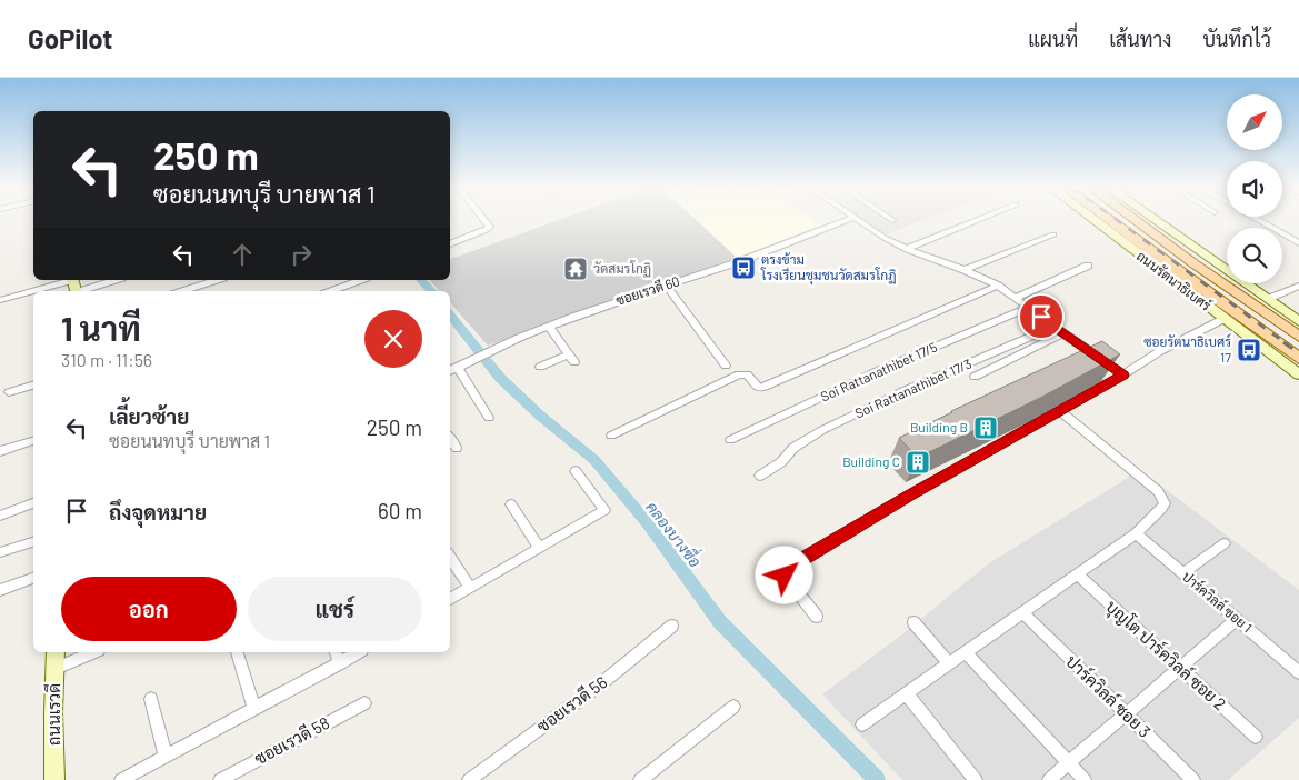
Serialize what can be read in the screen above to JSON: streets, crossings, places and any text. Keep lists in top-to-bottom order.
{
  "streets": {
    "main road": ["ถนนรัตนาธิเบศร์", "ถนนเรวดี"],
    "street": [
      "ซอยเรวดี 60",
      "Soi Rattanathibet 17/5",
      "Soi Rattanathibet 17/3",
      "ปาร์ควิลล์ ซอย 1",
      "บุญโต ปาร์ควิลล์ ซอย 2",
      "ปาร์ควิลล์ ซอย 3",
      "ซอยเรวดี 56",
      "ซอยเรวดี 58"
    ]
  },
  "water": ["คลองบางซื่อ"],
  "places": {
    "bus stop": ["ตรงข้าม โรงเรียนชุมชนวัดสมรโกฏิ", "ซอยรัตนาธิเบศร์ 17"],
    "temple": ["วัดสมรโกฏิ"],
    "building": ["Building B", "Building C"]
  },
  "north": "top right",
  "page": {
    "header": "GoPilot",
    "nav": ["แผนที่", "เส้นทาง", "บันทึกไว้"],
    "turn": ["250 m", "ซอยนนทบุรี บายพาส 1"],
    "heading": ["1 นาที", "310 m · 11:56"],
    "list": [
      {
        "name": "เลี้ยวซ้าย",
        "note": "ซอยนนทบุรี บายพาส 1",
        "value": "250 m"
      },
      {
        "name": "ถึงจุดหมาย",
        "value": "60 m"
      }
    ],
    "buttons": ["ออก", "แชร์"]
  }
}
